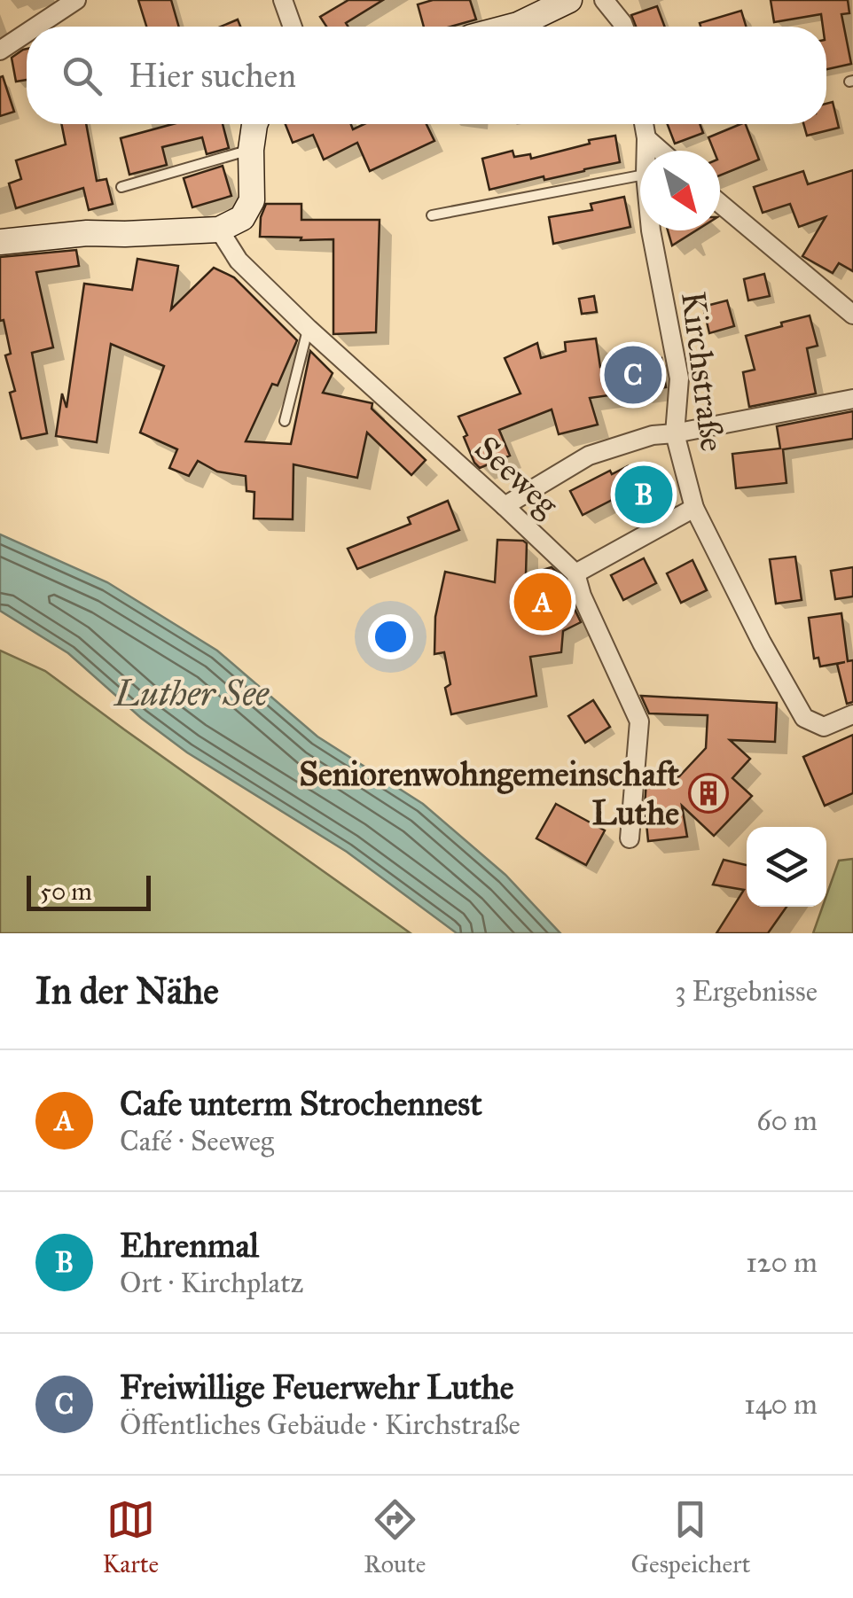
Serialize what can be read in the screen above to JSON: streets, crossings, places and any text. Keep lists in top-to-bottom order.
{
  "streets": {
    "street": ["Kirchstraße", "Seeweg"]
  },
  "water": ["Luther See"],
  "places": {
    "building": ["Seniorenwohngemeinschaft Luthe"]
  },
  "scale_bar": "50 m",
  "north": "bottom right",
  "page": {
    "search": "Hier suchen",
    "pins": ["C", "B", "A"],
    "scale": "50 m",
    "heading": ["In der Nähe", "3 Ergebnisse"],
    "list": [
      {
        "mark": "A",
        "name": "Cafe unterm Strochennest",
        "note": "Café · Seeweg",
        "value": "60 m"
      },
      {
        "mark": "B",
        "name": "Ehrenmal",
        "note": "Ort · Kirchplatz",
        "value": "120 m"
      },
      {
        "mark": "C",
        "name": "Freiwillige Feuerwehr Luthe",
        "note": "Öffentliches Gebäude · Kirchstraße",
        "value": "140 m"
      }
    ],
    "nav": ["Karte", "Route", "Gespeichert"]
  }
}
